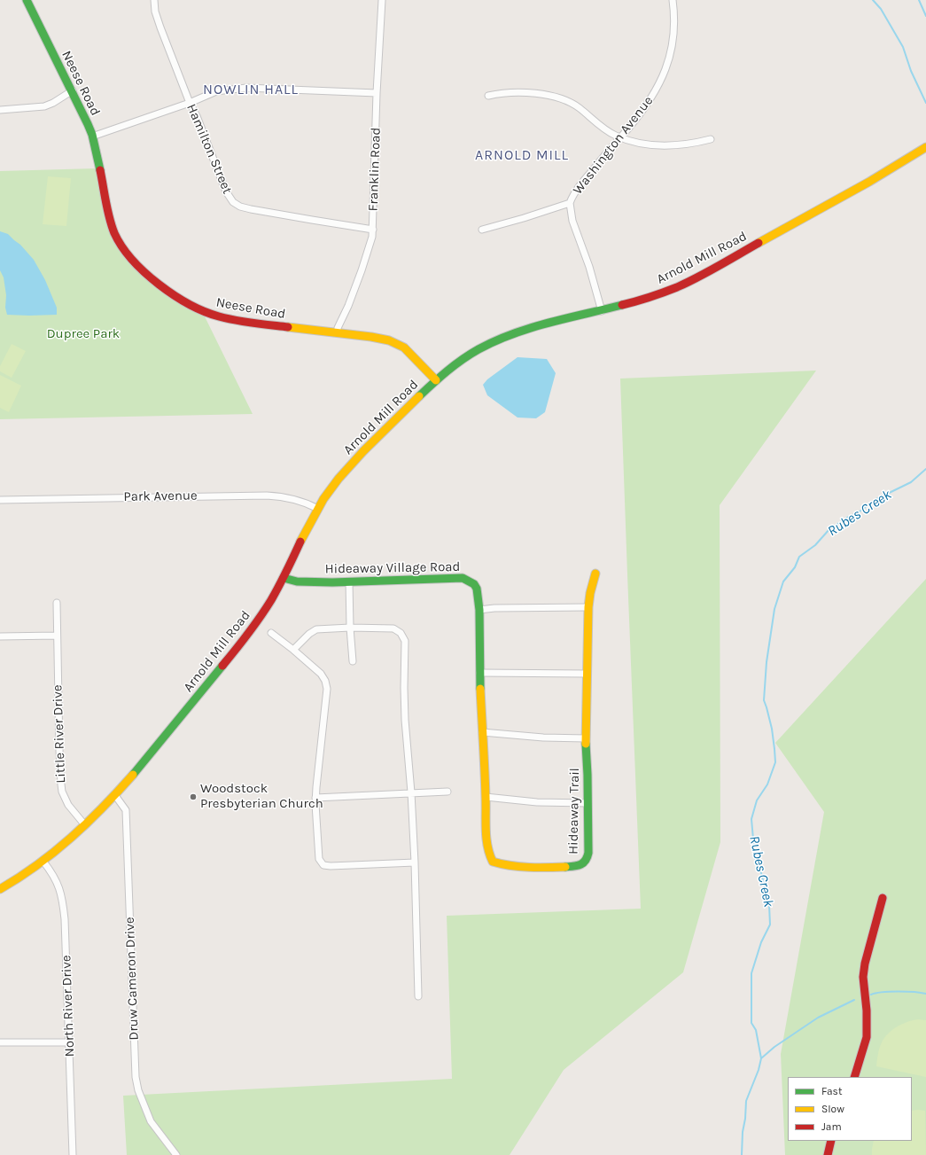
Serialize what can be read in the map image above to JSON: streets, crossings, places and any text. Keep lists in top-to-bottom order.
{
  "streets": {
    "street": [
      "Neese Road",
      "Washington Avenue",
      "Hamilton Street",
      "Franklin Road",
      "Arnold Mill Road",
      "Park Avenue",
      "Hideaway Village Road",
      "Little River Drive",
      "Hideaway Trail",
      "Druw Cameron Drive",
      "North River Drive"
    ]
  },
  "crossings": [
    ["Neese Road", "Franklin Road"],
    ["Neese Road", "Arnold Mill Road"],
    ["Washington Avenue", "Arnold Mill Road"],
    ["Hamilton Street", "Franklin Road"],
    ["Arnold Mill Road", "Park Avenue"],
    ["Arnold Mill Road", "Hideaway Village Road"],
    ["Arnold Mill Road", "Little River Drive"],
    ["Arnold Mill Road", "Druw Cameron Drive"],
    ["Arnold Mill Road", "North River Drive"],
    ["Hideaway Village Road", "Hideaway Trail"]
  ],
  "districts": ["NOWLIN HALL", "ARNOLD MILL"],
  "water": ["Rubes Creek"],
  "parks": ["Dupree Park"],
  "places": ["Woodstock Presbyterian Church"],
  "legend": ["Fast", "Slow", "Jam"]
}
